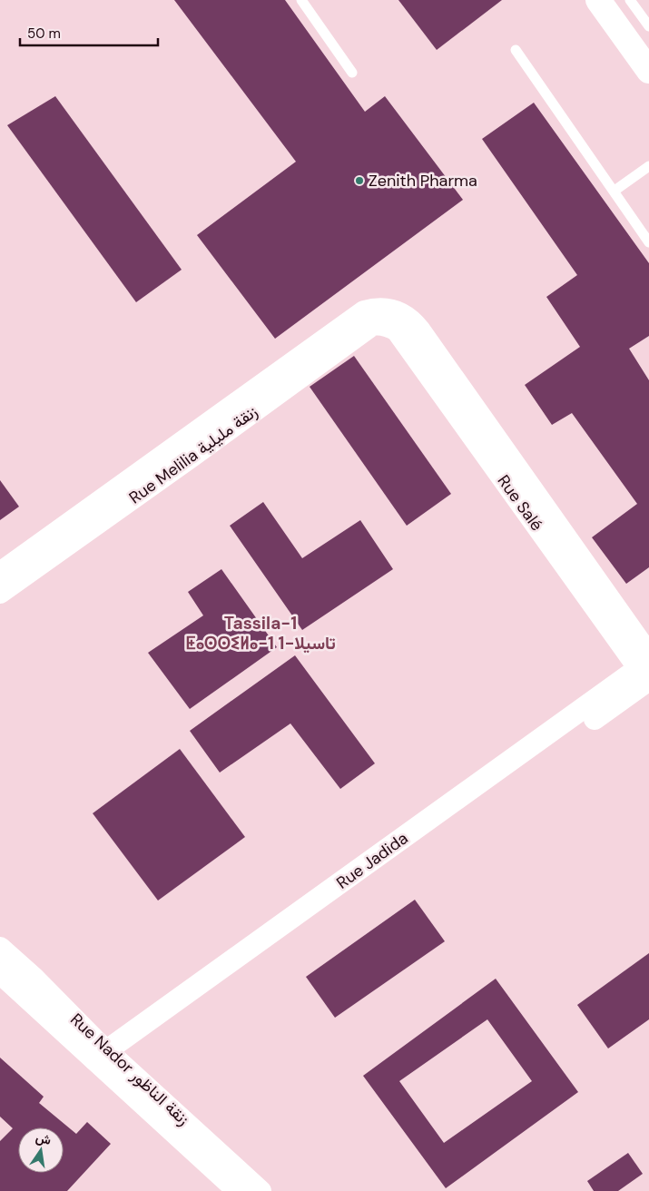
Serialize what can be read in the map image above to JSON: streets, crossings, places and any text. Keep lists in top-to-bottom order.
{
  "streets": {
    "street": [
      "Rue Melilia زنقة مليلية",
      "Rue Salé",
      "Rue Jadida",
      "Rue Nador زنقة الناظور"
    ]
  },
  "crossings": [
    ["Rue Melilia زنقة مليلية", "Rue Salé"],
    ["Rue Salé", "Rue Jadida"],
    ["Rue Jadida", "Rue Nador زنقة الناظور"]
  ],
  "districts": ["Tassila-1 ⵟⴰⵙⵙⵉⵍⴰ-1 1-تاسيلا"],
  "places": ["Zenith Pharma"],
  "scale_bar": "50 m",
  "north": "top"
}
